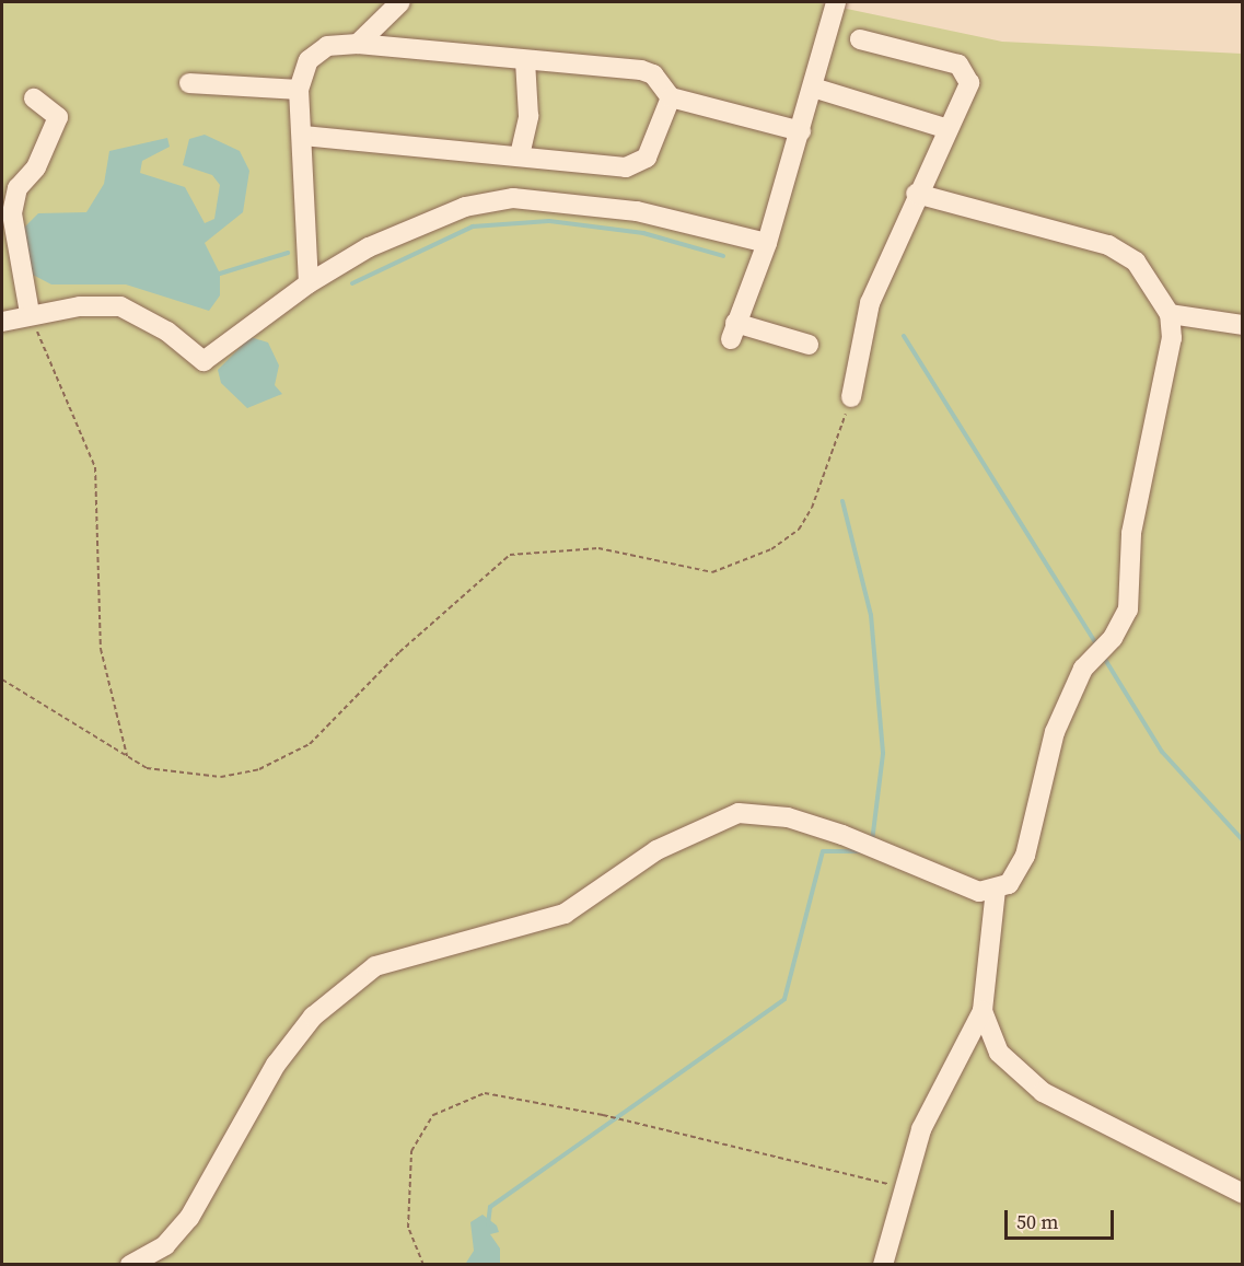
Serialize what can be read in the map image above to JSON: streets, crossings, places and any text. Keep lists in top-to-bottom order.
{
  "scale_bar": "50 m"
}
